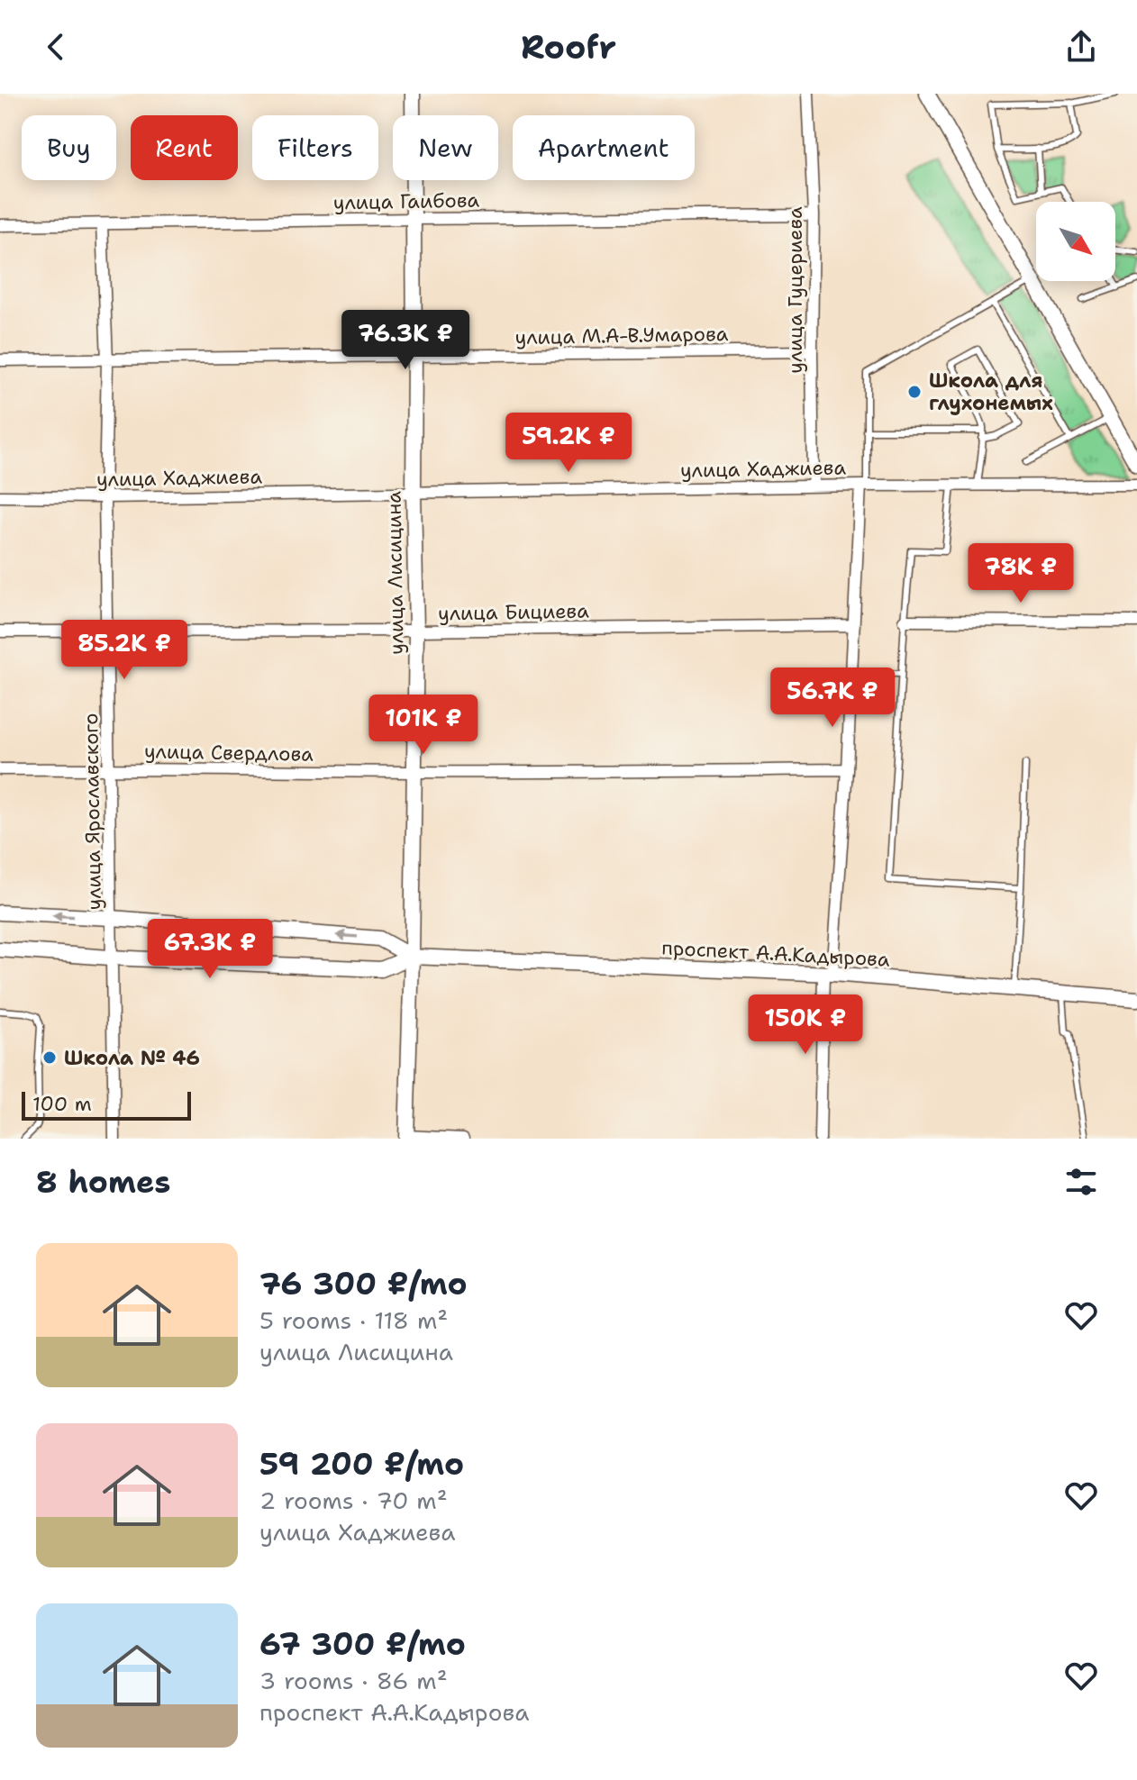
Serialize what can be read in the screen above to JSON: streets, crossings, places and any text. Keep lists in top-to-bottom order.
{
  "streets": {
    "street": [
      "улица Гаибова",
      "улица Гуцериева",
      "улица М.А-В.Умарова",
      "улица Хаджиева",
      "улица Лисицина",
      "улица Бициева",
      "улица Свердлова",
      "улица Ярославского",
      "проспект А.А.Кадырова"
    ]
  },
  "crossings": [
    ["улица Гаибова", "улица Гуцериева"],
    ["улица Гаибова", "улица Лисицина"],
    ["улица Гаибова", "улица Ярославского"],
    ["улица Гуцериева", "улица М.А-В.Умарова"],
    ["улица Гуцериева", "улица Хаджиева"],
    ["улица М.А-В.Умарова", "улица Лисицина"],
    ["улица М.А-В.Умарова", "улица Ярославского"],
    ["улица Хаджиева", "улица Лисицина"],
    ["улица Хаджиева", "улица Ярославского"],
    ["улица Лисицина", "улица Бициева"],
    ["улица Лисицина", "улица Свердлова"],
    ["улица Лисицина", "проспект А.А.Кадырова"],
    ["улица Бициева", "улица Ярославского"],
    ["улица Свердлова", "улица Ярославского"],
    ["улица Ярославского", "проспект А.А.Кадырова"]
  ],
  "places": ["Школа для глухонемых", "Школа № 46"],
  "scale_bar": "100 m",
  "north": "bottom right",
  "page": {
    "header": "Roofr",
    "chip": [
      "Buy",
      "Rent",
      "Filters",
      "New",
      "Apartment"
    ],
    "price": [
      "76.3K ₽",
      "59.2K ₽",
      "78K ₽",
      "85.2K ₽",
      "56.7K ₽",
      "101K ₽",
      "67.3K ₽",
      "150K ₽"
    ],
    "scale": "100 m",
    "heading": "8 homes",
    "list": [
      {
        "name": "76 300 ₽/mo",
        "note": "5 rooms · 118 m² · улица Лисицина"
      },
      {
        "name": "59 200 ₽/mo",
        "note": "2 rooms · 70 m² · улица Хаджиева"
      },
      {
        "name": "67 300 ₽/mo",
        "note": "3 rooms · 86 m² · проспект А.А.Кадырова"
      }
    ]
  }
}
